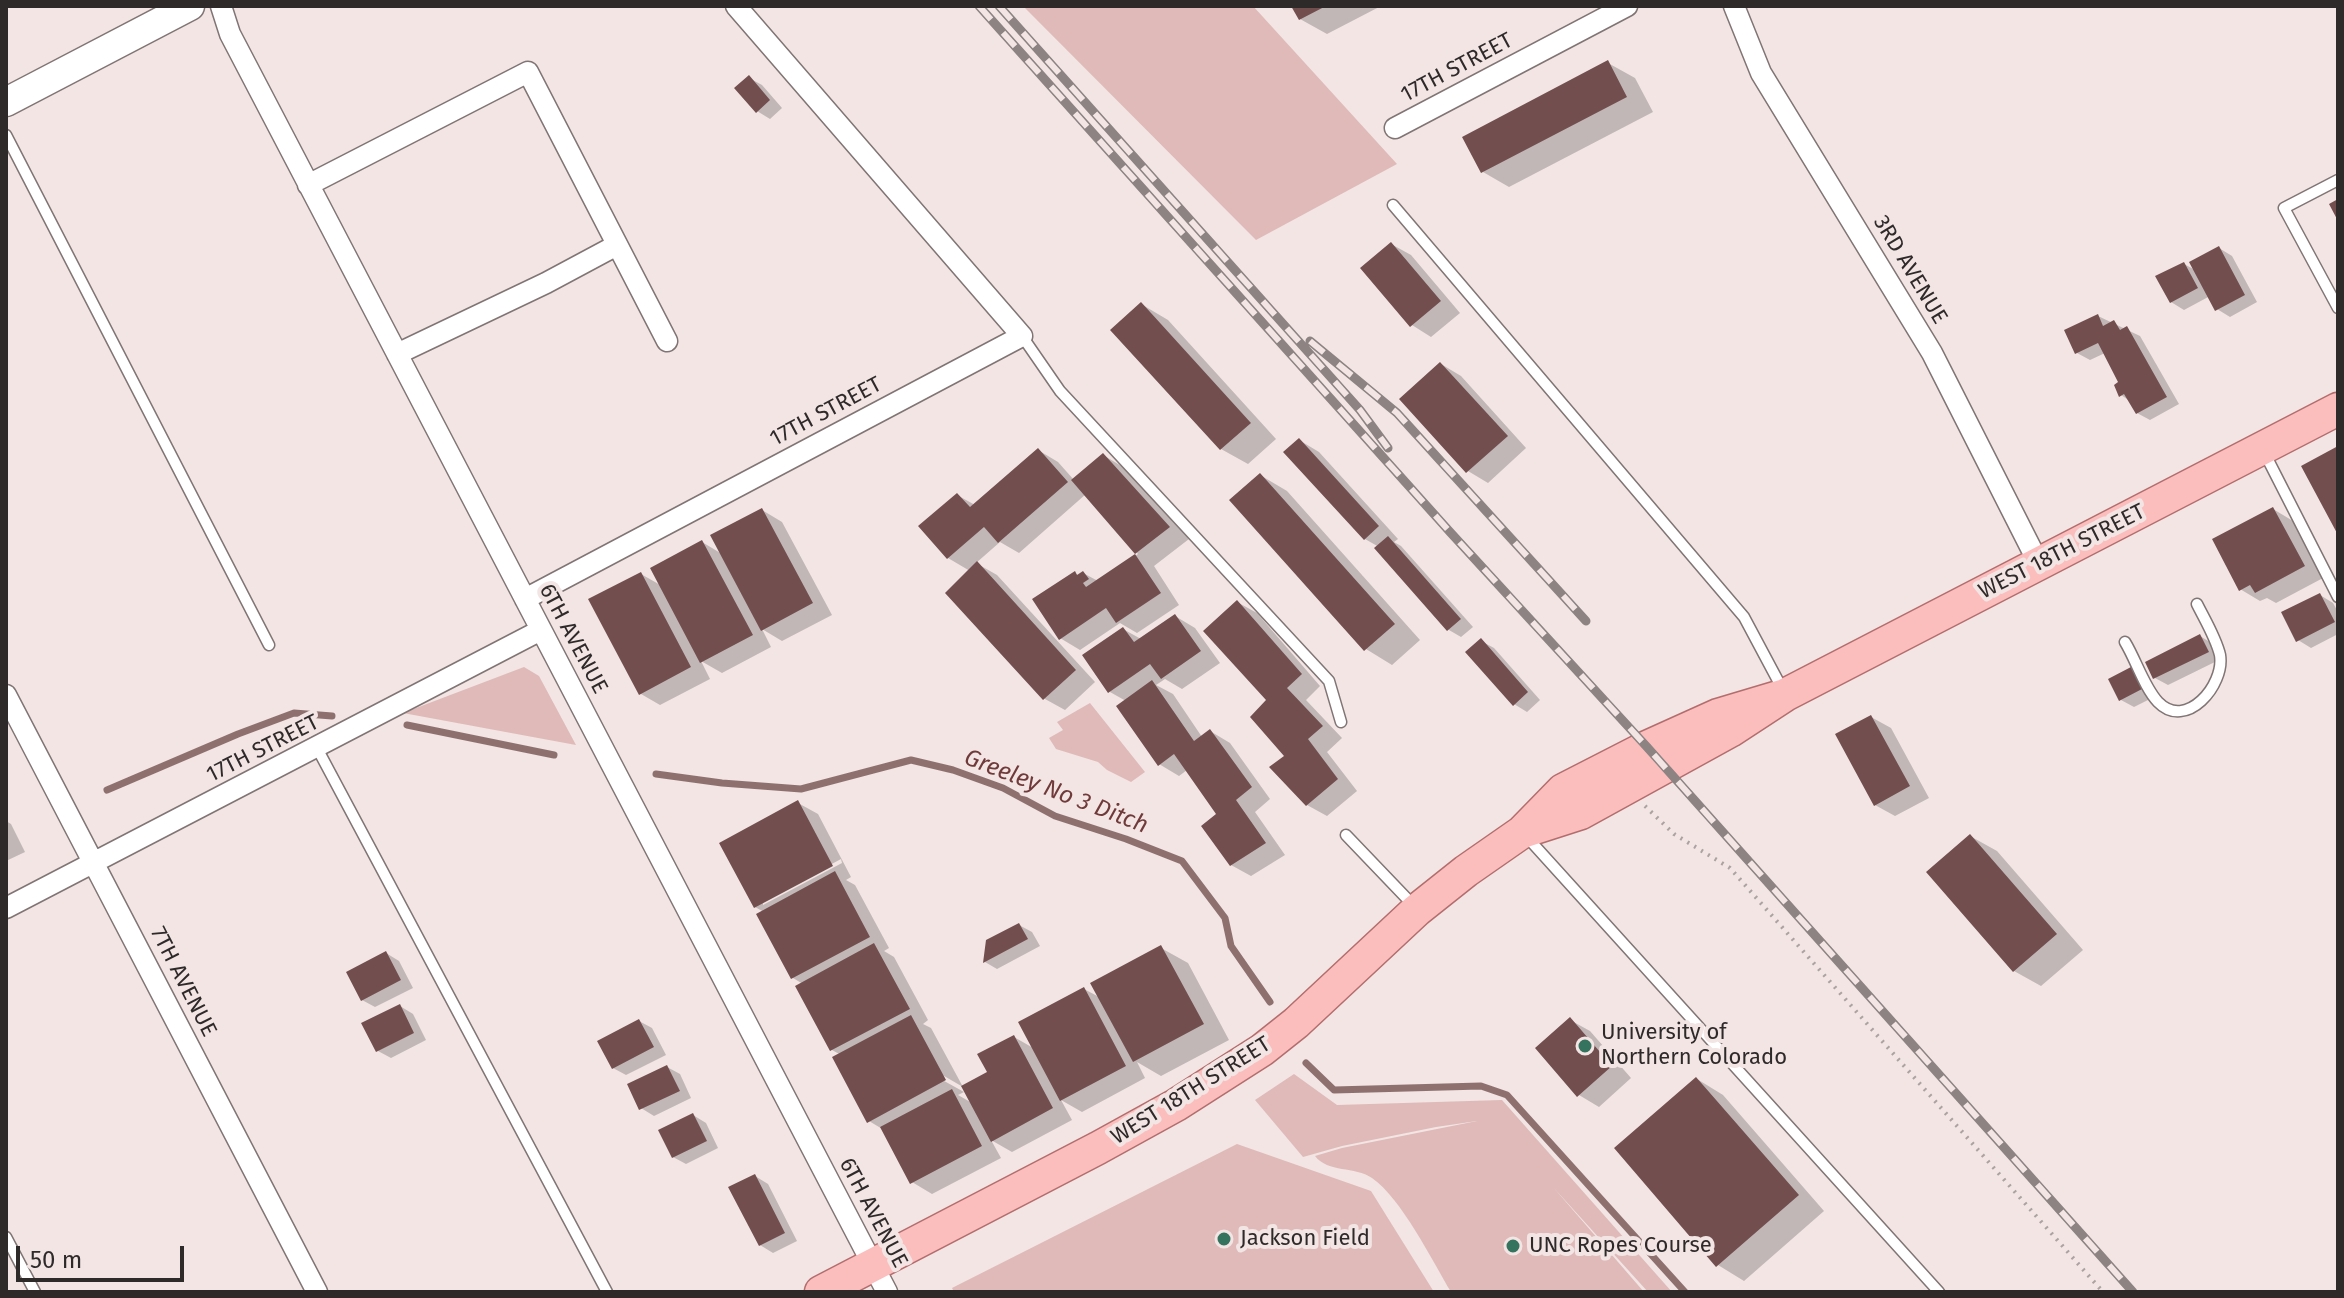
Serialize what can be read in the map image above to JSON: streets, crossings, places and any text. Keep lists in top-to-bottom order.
{
  "streets": {
    "main road": ["WEST 18TH STREET"],
    "street": [
      "17TH STREET",
      "3RD AVENUE",
      "6TH AVENUE",
      "7TH AVENUE"
    ]
  },
  "crossings": [
    ["17TH STREET", "6TH AVENUE"],
    ["17TH STREET", "7TH AVENUE"],
    ["3RD AVENUE", "WEST 18TH STREET"],
    ["WEST 18TH STREET", "6TH AVENUE"]
  ],
  "water": ["Greeley No 3 Ditch"],
  "places": ["University of Northern Colorado", "Jackson Field", "UNC Ropes Course"],
  "scale_bar": "50 m"
}
